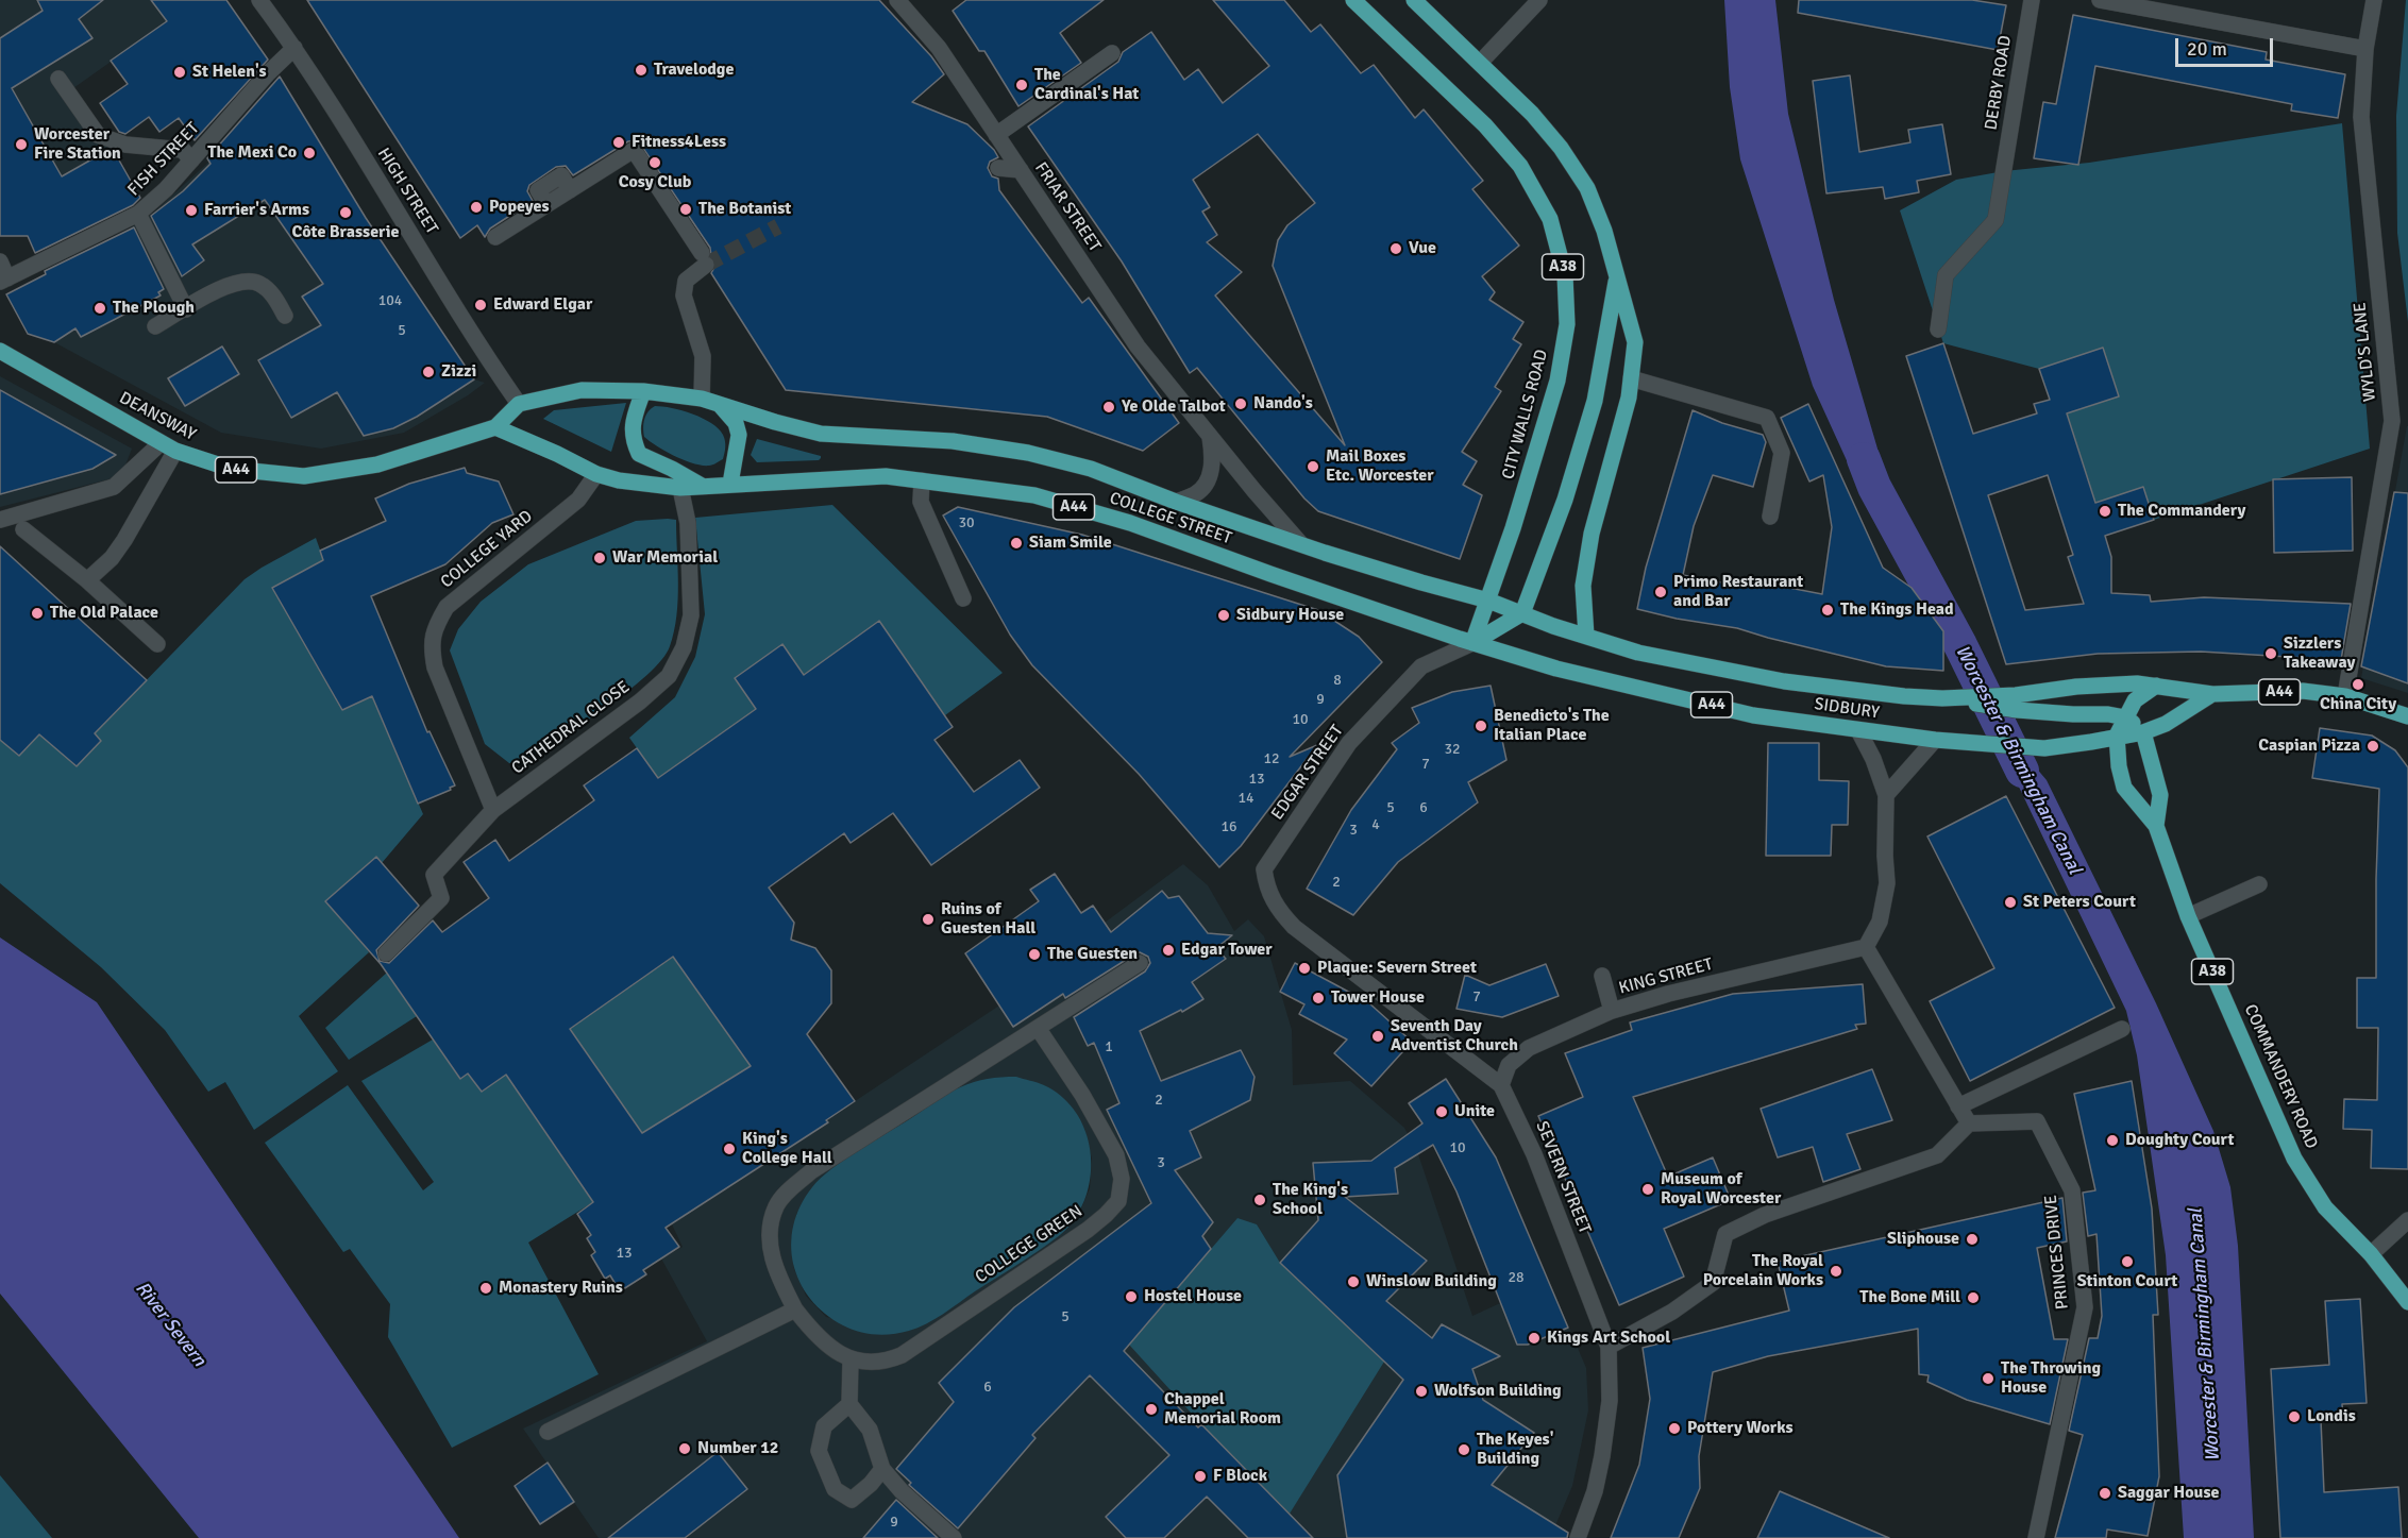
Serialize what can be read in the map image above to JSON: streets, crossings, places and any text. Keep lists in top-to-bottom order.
{
  "streets": {
    "main road": [
      "A38",
      "CITY WALLS ROAD",
      "DEANSWAY",
      "A44",
      "COLLEGE STREET",
      "SIDBURY",
      "COMMANDERY ROAD"
    ],
    "street": [
      "DERBY ROAD",
      "FISH STREET",
      "HIGH STREET",
      "FRIAR STREET",
      "WYLD'S LANE",
      "COLLEGE YARD",
      "CATHEDRAL CLOSE",
      "EDGAR STREET",
      "KING STREET",
      "SEVERN STREET",
      "COLLEGE GREEN",
      "PRINCES DRIVE"
    ]
  },
  "crossings": [
    ["FISH STREET", "HIGH STREET"],
    ["HIGH STREET", "A44"],
    ["FRIAR STREET", "COLLEGE STREET"],
    ["A38", "SIDBURY"],
    ["A38", "COMMANDERY ROAD"],
    ["WYLD'S LANE", "A44"],
    ["CITY WALLS ROAD", "COLLEGE STREET"],
    ["CITY WALLS ROAD", "SIDBURY"],
    ["CITY WALLS ROAD", "EDGAR STREET"],
    ["DEANSWAY", "A44"],
    ["A44", "COLLEGE STREET"],
    ["A44", "COLLEGE YARD"],
    ["A44", "SIDBURY"],
    ["COLLEGE STREET", "COLLEGE YARD"],
    ["COLLEGE STREET", "SIDBURY"],
    ["COLLEGE STREET", "CATHEDRAL CLOSE"],
    ["COLLEGE STREET", "EDGAR STREET"],
    ["COLLEGE YARD", "CATHEDRAL CLOSE"],
    ["SIDBURY", "EDGAR STREET"],
    ["SIDBURY", "COMMANDERY ROAD"],
    ["EDGAR STREET", "SEVERN STREET"],
    ["KING STREET", "SEVERN STREET"]
  ],
  "water": ["Worcester & Birmingham Canal", "River Severn"],
  "places": [
    "Travelodge",
    "St Helen's",
    "The Cardinal's Hat",
    "Fitness4Less",
    "Worcester Fire Station",
    "The Mexi Co",
    "Cosy Club",
    "Popeyes",
    "The Botanist",
    "Farrier's Arms",
    "Côte Brasserie",
    "Vue",
    "Edward Elgar",
    "The Plough",
    "Zizzi",
    "Nando's",
    "Ye Olde Talbot",
    "Mail Boxes Etc. Worcester",
    "The Commandery",
    "Siam Smile",
    "War Memorial",
    "Primo Restaurant and Bar",
    "The Kings Head",
    "The Old Palace",
    "Sidbury House",
    "Sizzlers Takeaway",
    "China City",
    "Benedicto's The Italian Place",
    "Caspian Pizza",
    "St Peters Court",
    "Ruins of Guesten Hall",
    "Edgar Tower",
    "The Guesten",
    "Plaque: Severn Street",
    "Tower House",
    "Seventh Day Adventist Church",
    "Unite",
    "Doughty Court",
    "King's College Hall",
    "Museum of Royal Worcester",
    "The King's School",
    "Sliphouse",
    "Stinton Court",
    "The Royal Porcelain Works",
    "Winslow Building",
    "Monastery Ruins",
    "Hostel House",
    "The Bone Mill",
    "Kings Art School",
    "The Throwing House",
    "Wolfson Building",
    "Chappel Memorial Room",
    "Londis",
    "Pottery Works",
    "Number 12",
    "The Keyes' Building",
    "F Block",
    "Saggar House"
  ],
  "house_numbers": [
    "104",
    "5",
    "30",
    "8",
    "9",
    "10",
    "32",
    "12",
    "7",
    "13",
    "14",
    "5",
    "6",
    "4",
    "16",
    "3",
    "2",
    "7",
    "1",
    "2",
    "10",
    "3",
    "13",
    "28",
    "5",
    "6",
    "9"
  ],
  "scale_bar": "20 m"
}
